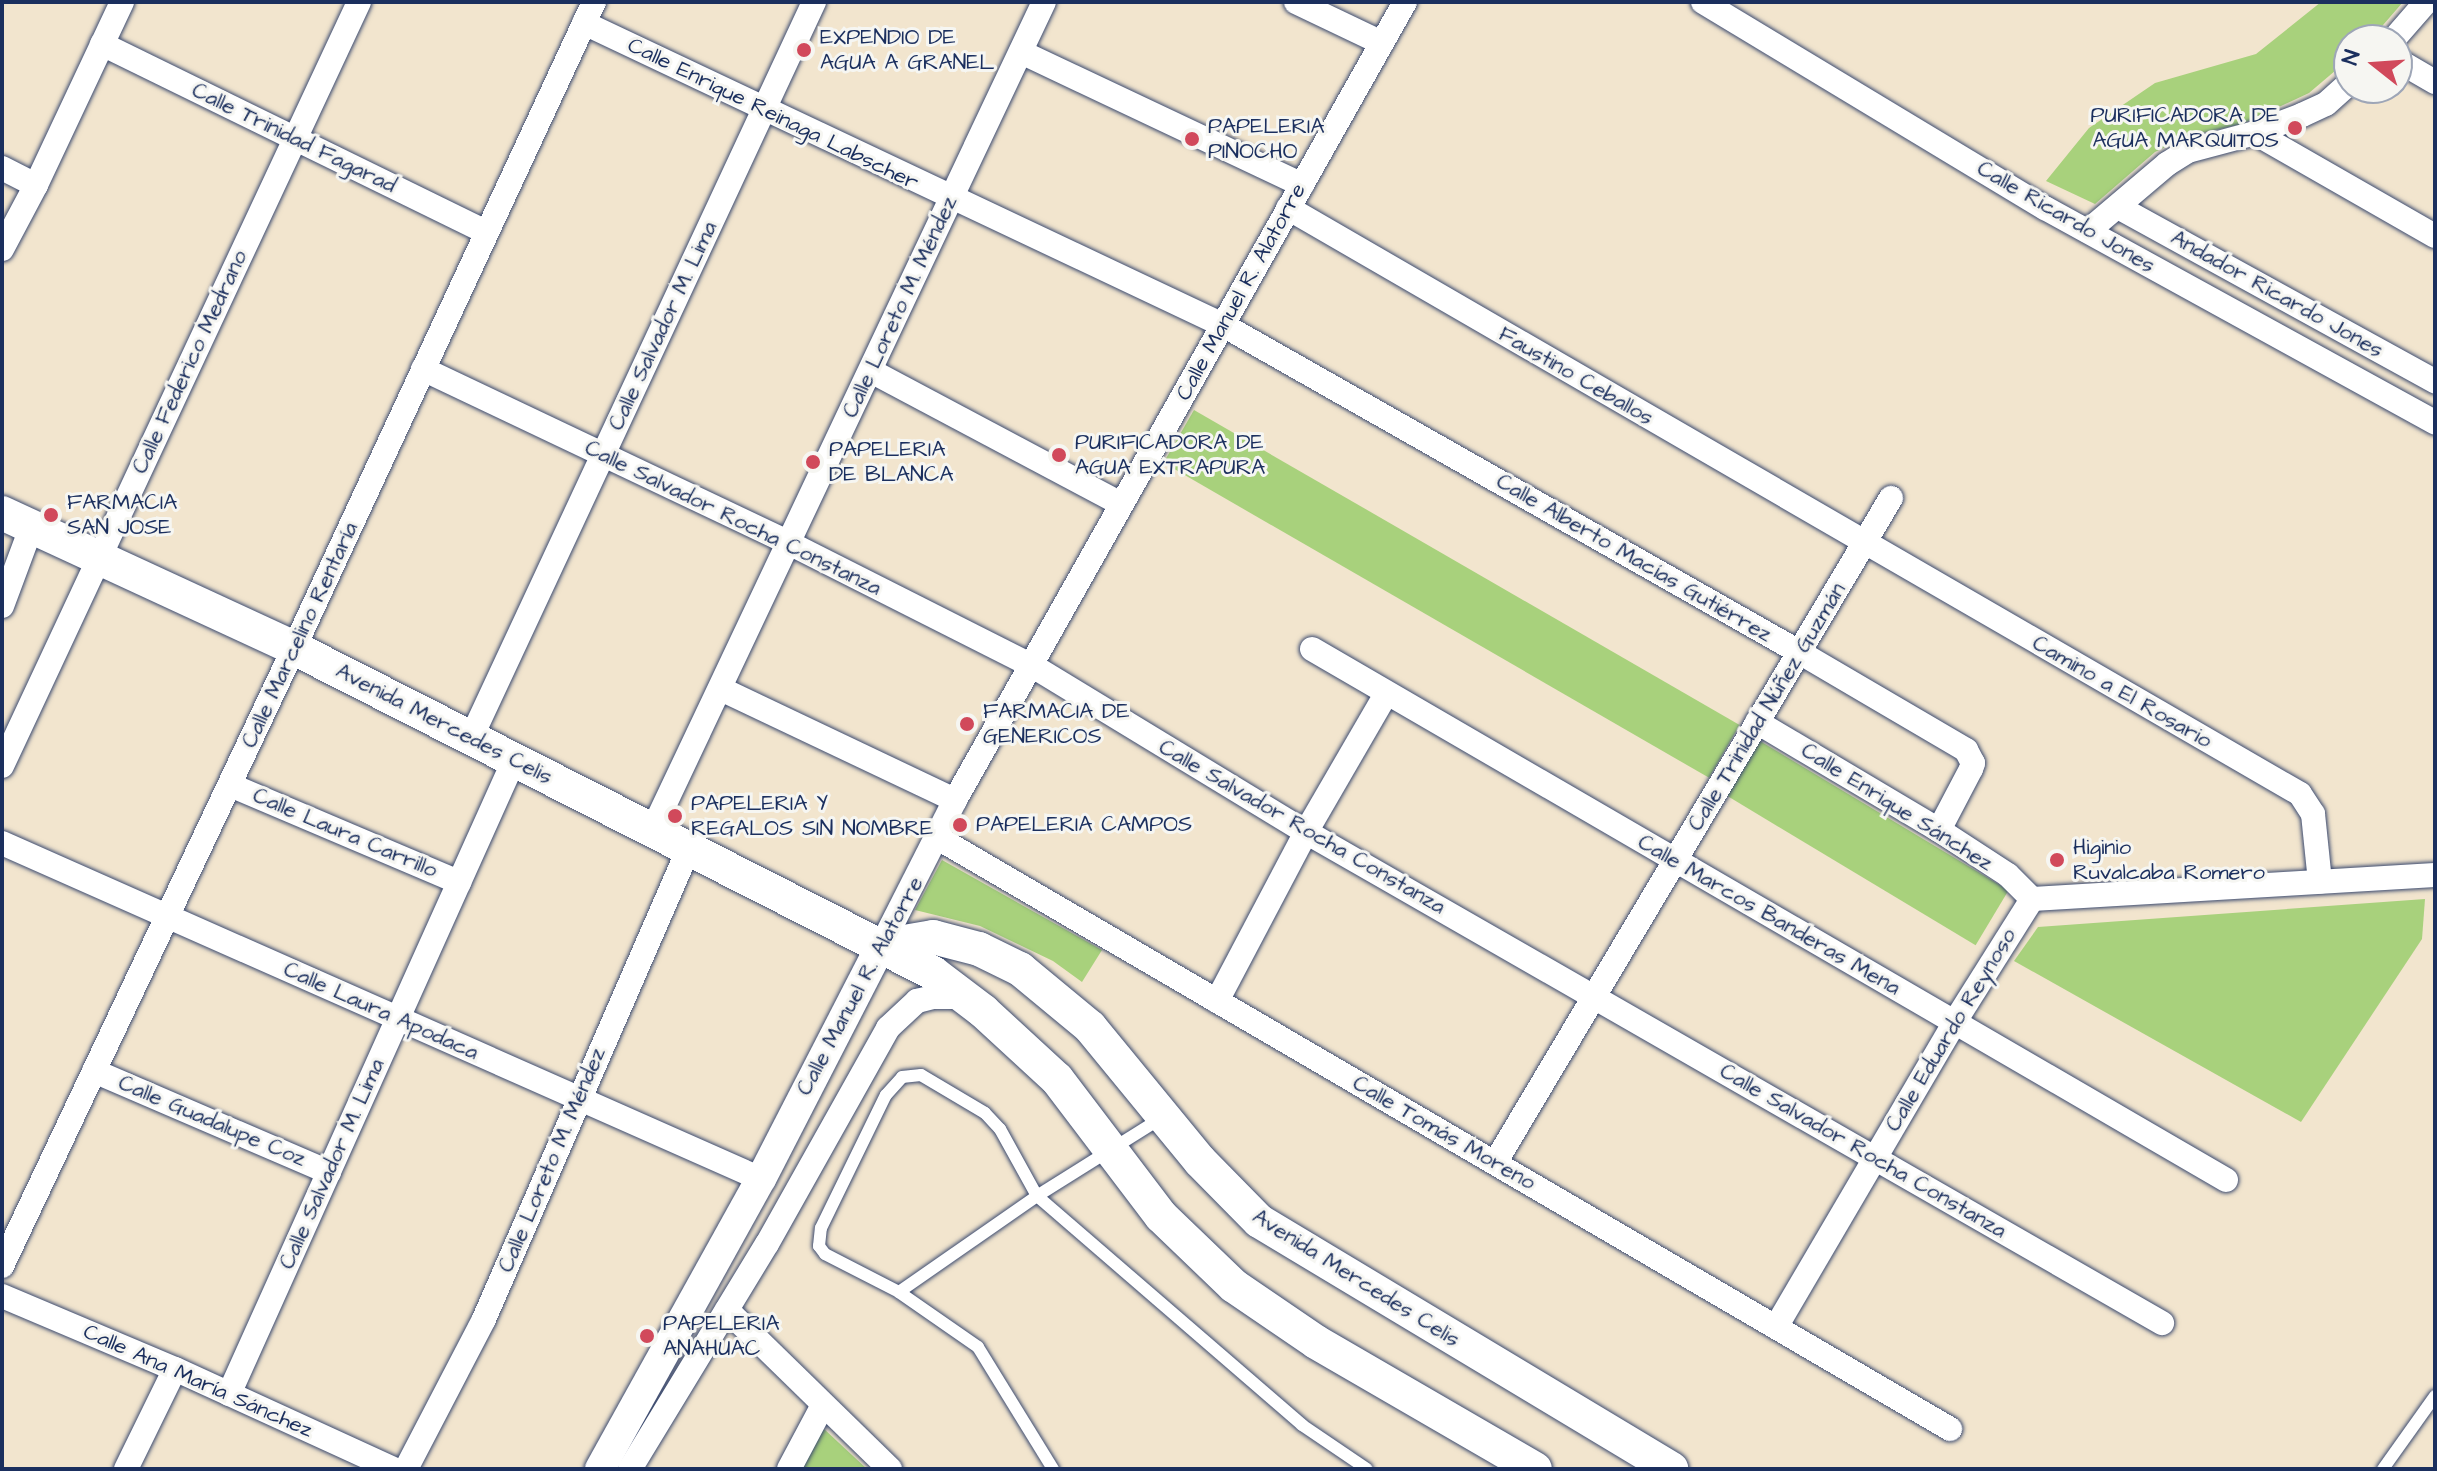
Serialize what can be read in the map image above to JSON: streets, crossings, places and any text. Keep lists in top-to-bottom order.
{
  "streets": {
    "main road": ["Avenida Mercedes Celis"],
    "street": [
      "Calle Enrique Reinaga Labscher",
      "Calle Trinidad Fagarad",
      "Calle Ricardo Jones",
      "Calle Manuel R. Alatorre",
      "Andador Ricardo Jones",
      "Calle Loreto M. Méndez",
      "Calle Salvador M. Lima",
      "Calle Federico Medrano",
      "Faustino Ceballos",
      "Calle Salvador Rocha Constanza",
      "Calle Alberto Macías Gutiérrez",
      "Calle Marcelino Rentaría",
      "Camino a El Rosario",
      "Calle Trinidad Núñez Guzmán",
      "Calle Enrique Sánchez",
      "Calle Laura Carrillo",
      "Calle Marcos Banderas Mena",
      "Calle Laura Apodaca",
      "Calle Eduardo Reynoso",
      "Calle Guadalupe Coz",
      "Calle Tomás Moreno",
      "Calle Ana María Sánchez"
    ]
  },
  "crossings": [
    ["Calle Enrique Reinaga Labscher", "Calle Manuel R. Alatorre"],
    ["Calle Enrique Reinaga Labscher", "Calle Loreto M. Méndez"],
    ["Calle Enrique Reinaga Labscher", "Calle Salvador M. Lima"],
    ["Calle Enrique Reinaga Labscher", "Calle Alberto Macías Gutiérrez"],
    ["Calle Enrique Reinaga Labscher", "Calle Marcelino Rentaría"],
    ["Calle Trinidad Fagarad", "Calle Federico Medrano"],
    ["Calle Trinidad Fagarad", "Calle Marcelino Rentaría"],
    ["Calle Manuel R. Alatorre", "Faustino Ceballos"],
    ["Calle Manuel R. Alatorre", "Calle Salvador Rocha Constanza"],
    ["Calle Manuel R. Alatorre", "Calle Alberto Macías Gutiérrez"],
    ["Calle Manuel R. Alatorre", "Avenida Mercedes Celis"],
    ["Calle Manuel R. Alatorre", "Calle Laura Apodaca"],
    ["Calle Manuel R. Alatorre", "Calle Tomás Moreno"],
    ["Calle Loreto M. Méndez", "Calle Salvador Rocha Constanza"],
    ["Calle Loreto M. Méndez", "Avenida Mercedes Celis"],
    ["Calle Loreto M. Méndez", "Calle Laura Apodaca"],
    ["Calle Salvador M. Lima", "Calle Salvador Rocha Constanza"],
    ["Calle Salvador M. Lima", "Avenida Mercedes Celis"],
    ["Calle Salvador M. Lima", "Calle Laura Carrillo"],
    ["Calle Salvador M. Lima", "Calle Laura Apodaca"],
    ["Calle Salvador M. Lima", "Calle Guadalupe Coz"],
    ["Calle Salvador M. Lima", "Calle Ana María Sánchez"],
    ["Calle Federico Medrano", "Avenida Mercedes Celis"],
    ["Faustino Ceballos", "Camino a El Rosario"],
    ["Faustino Ceballos", "Calle Trinidad Núñez Guzmán"],
    ["Calle Salvador Rocha Constanza", "Calle Marcelino Rentaría"],
    ["Calle Salvador Rocha Constanza", "Calle Trinidad Núñez Guzmán"],
    ["Calle Salvador Rocha Constanza", "Calle Eduardo Reynoso"],
    ["Calle Alberto Macías Gutiérrez", "Calle Trinidad Núñez Guzmán"],
    ["Calle Alberto Macías Gutiérrez", "Calle Enrique Sánchez"],
    ["Calle Marcelino Rentaría", "Avenida Mercedes Celis"],
    ["Calle Marcelino Rentaría", "Calle Laura Carrillo"],
    ["Calle Marcelino Rentaría", "Calle Laura Apodaca"],
    ["Calle Marcelino Rentaría", "Calle Guadalupe Coz"],
    ["Camino a El Rosario", "Calle Trinidad Núñez Guzmán"],
    ["Calle Trinidad Núñez Guzmán", "Calle Enrique Sánchez"],
    ["Calle Trinidad Núñez Guzmán", "Calle Marcos Banderas Mena"],
    ["Calle Trinidad Núñez Guzmán", "Calle Tomás Moreno"],
    ["Calle Enrique Sánchez", "Calle Eduardo Reynoso"],
    ["Calle Marcos Banderas Mena", "Calle Eduardo Reynoso"],
    ["Calle Eduardo Reynoso", "Calle Tomás Moreno"]
  ],
  "places": [
    "EXPENDIO DE AGUA A GRANEL",
    "PURIFICADORA DE AGUA MARQUITOS",
    "PAPELERIA PINOCHO",
    "PURIFICADORA DE AGUA EXTRAPURA",
    "PAPELERIA DE BLANCA",
    "FARMACIA SAN JOSE",
    "FARMACIA DE GENERICOS",
    "PAPELERIA Y REGALOS SIN NOMBRE",
    "PAPELERIA CAMPOS",
    "Higinio Ruvalcaba Romero",
    "PAPELERIA ANAHUAC"
  ],
  "north": "left"
}
